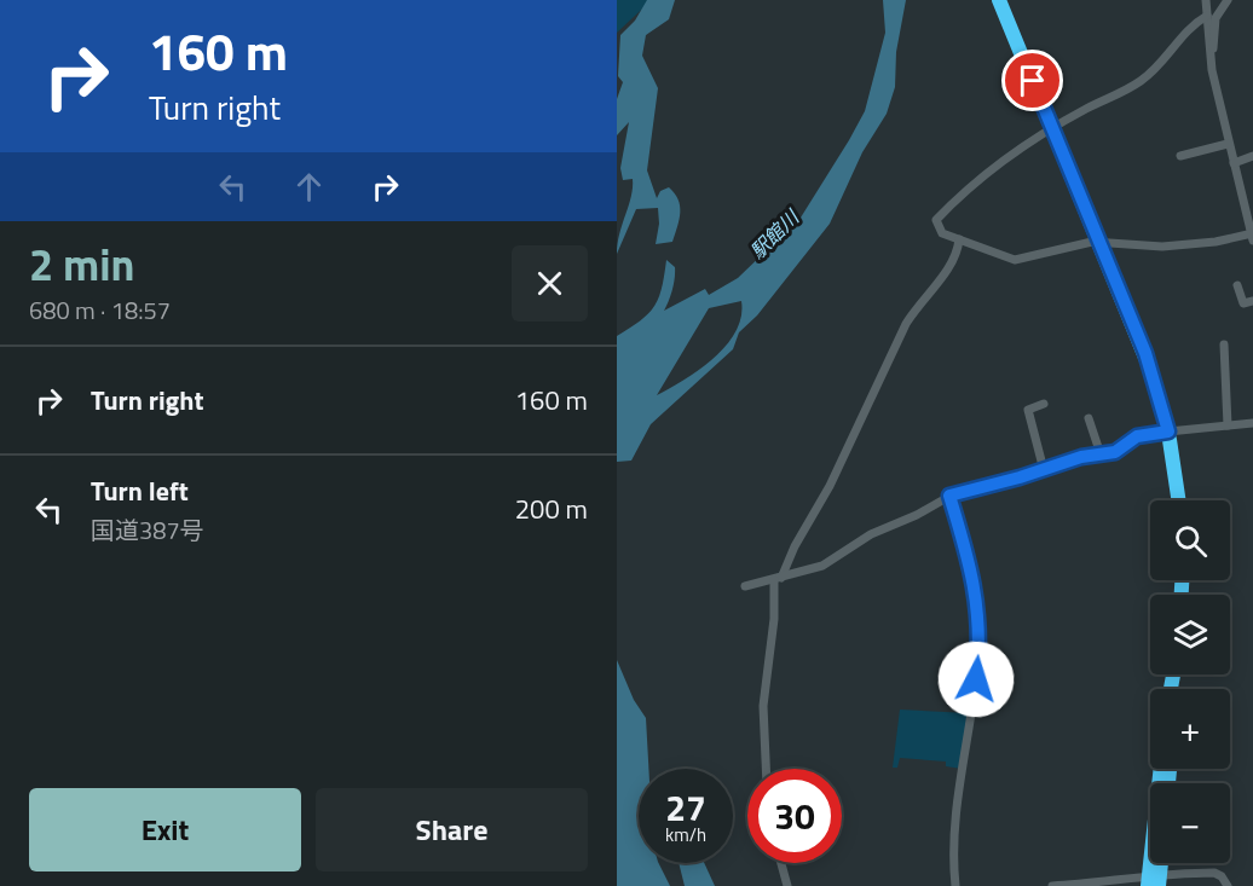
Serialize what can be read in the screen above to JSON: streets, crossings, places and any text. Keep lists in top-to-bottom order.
{
  "water": ["駅館川"],
  "page": {
    "turn": ["160 m", "Turn right"],
    "heading": ["2 min", "680 m · 18:57"],
    "list": [
      {
        "name": "Turn right",
        "value": "160 m"
      },
      {
        "name": "Turn left",
        "note": "国道387号",
        "value": "200 m"
      }
    ],
    "map_buttons": ["+", "−"],
    "speed": "27 km/h",
    "limit": "30",
    "buttons": ["Exit", "Share"]
  }
}
